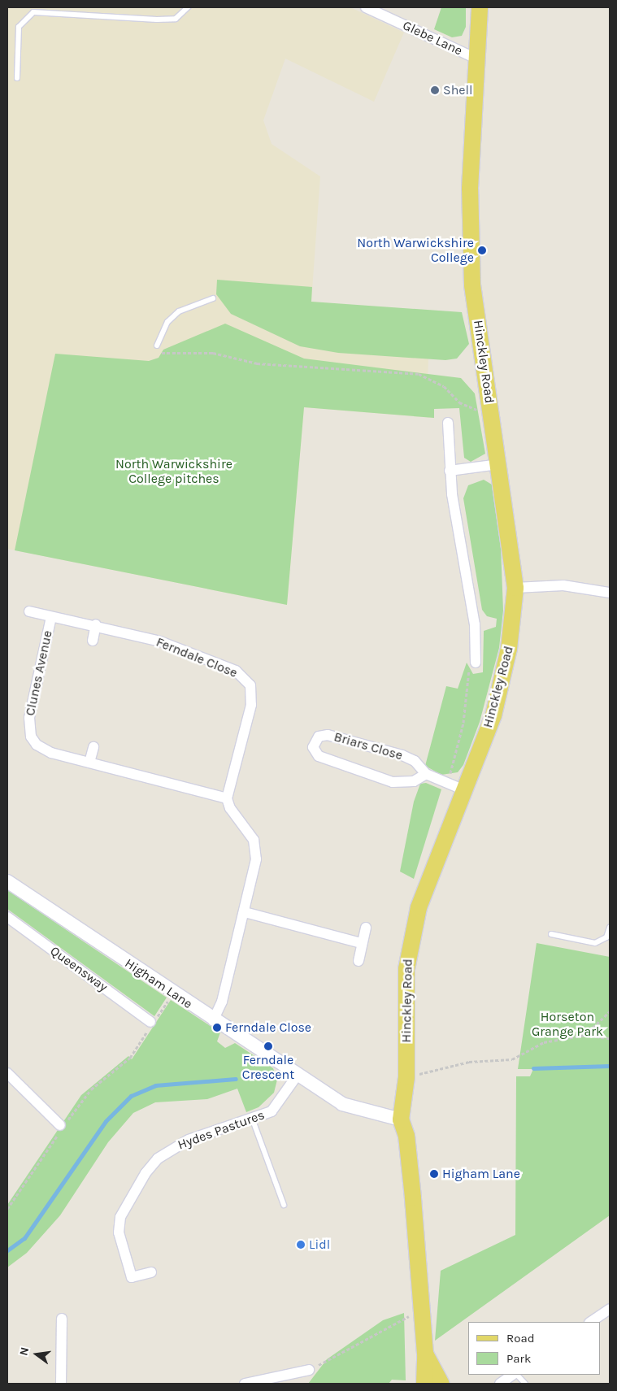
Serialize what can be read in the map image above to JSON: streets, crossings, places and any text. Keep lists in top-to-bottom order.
{
  "streets": {
    "main road": ["Hinckley Road"],
    "street": [
      "Glebe Lane",
      "Ferndale Close",
      "Clunes Avenue",
      "Briars Close",
      "Queensway",
      "Higham Lane",
      "Hydes Pastures"
    ]
  },
  "crossings": [
    ["Glebe Lane", "Hinckley Road"],
    ["Hinckley Road", "Briars Close"],
    ["Hinckley Road", "Higham Lane"],
    ["Ferndale Close", "Clunes Avenue"],
    ["Higham Lane", "Hydes Pastures"]
  ],
  "parks": ["North Warwickshire College pitches", "Horseton Grange Park"],
  "places": [
    "Shell",
    "North Warwickshire College",
    "Ferndale Close",
    "Ferndale Crescent",
    "Higham Lane",
    "Lidl"
  ],
  "legend": ["Road", "Park"],
  "north": "left"
}
